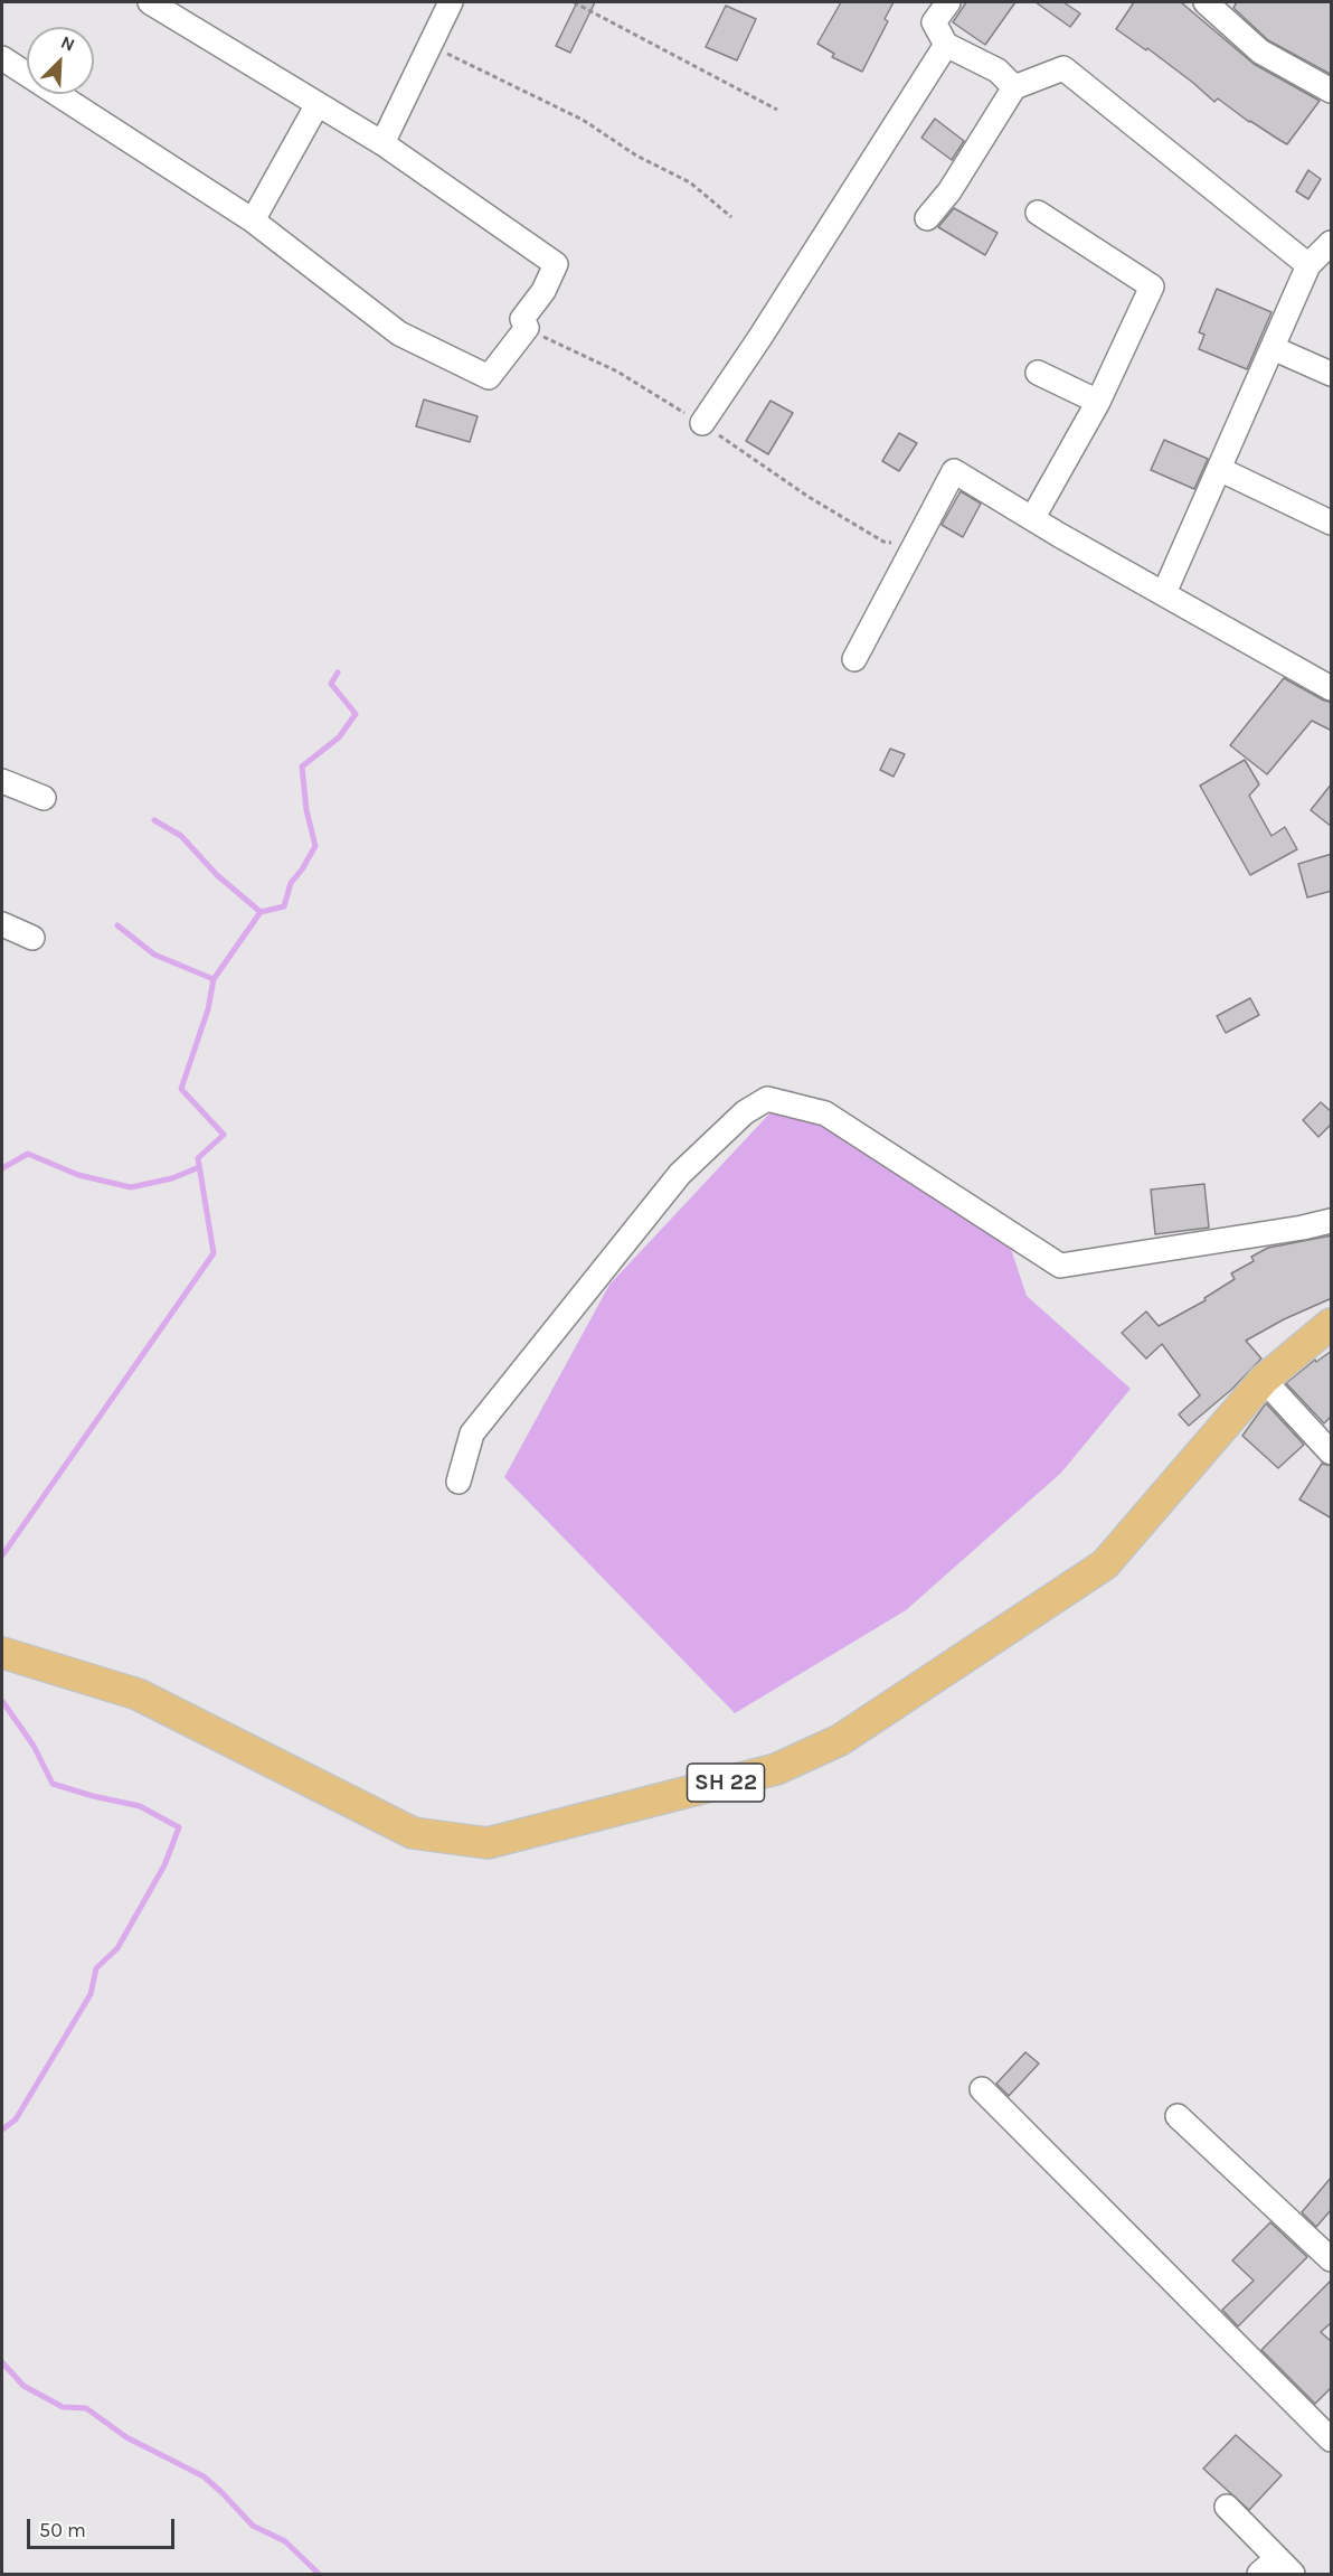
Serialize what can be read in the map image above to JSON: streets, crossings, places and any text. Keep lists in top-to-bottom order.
{
  "streets": {
    "main road": ["SH 22"]
  },
  "scale_bar": "50 m",
  "north": "top right"
}
